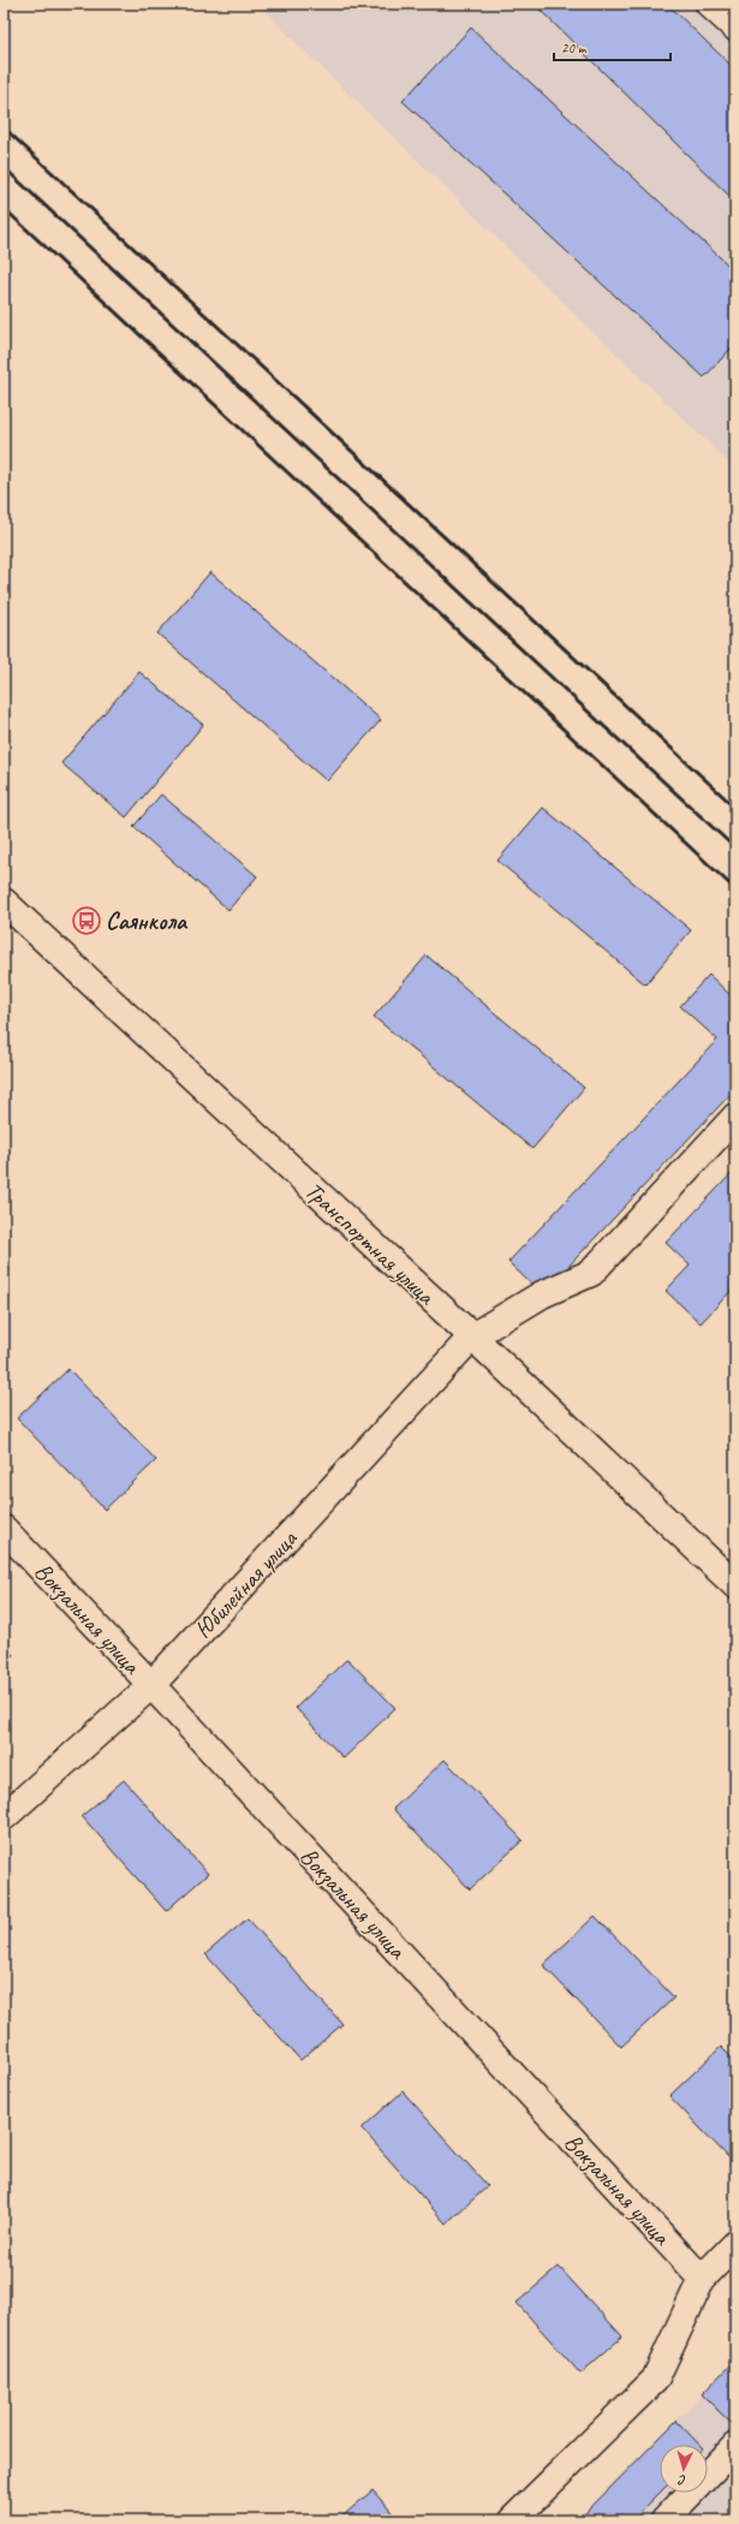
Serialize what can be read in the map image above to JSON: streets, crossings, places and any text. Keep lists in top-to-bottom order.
{
  "streets": {
    "street": ["Транспортная улица", "Юбилейная улица", "Вокзальная улица"]
  },
  "crossings": [
    ["Транспортная улица", "Юбилейная улица"],
    ["Юбилейная улица", "Вокзальная улица"]
  ],
  "places": {
    "bus stop": ["Саянкола"]
  },
  "scale_bar": "20 m",
  "north": "bottom"
}
